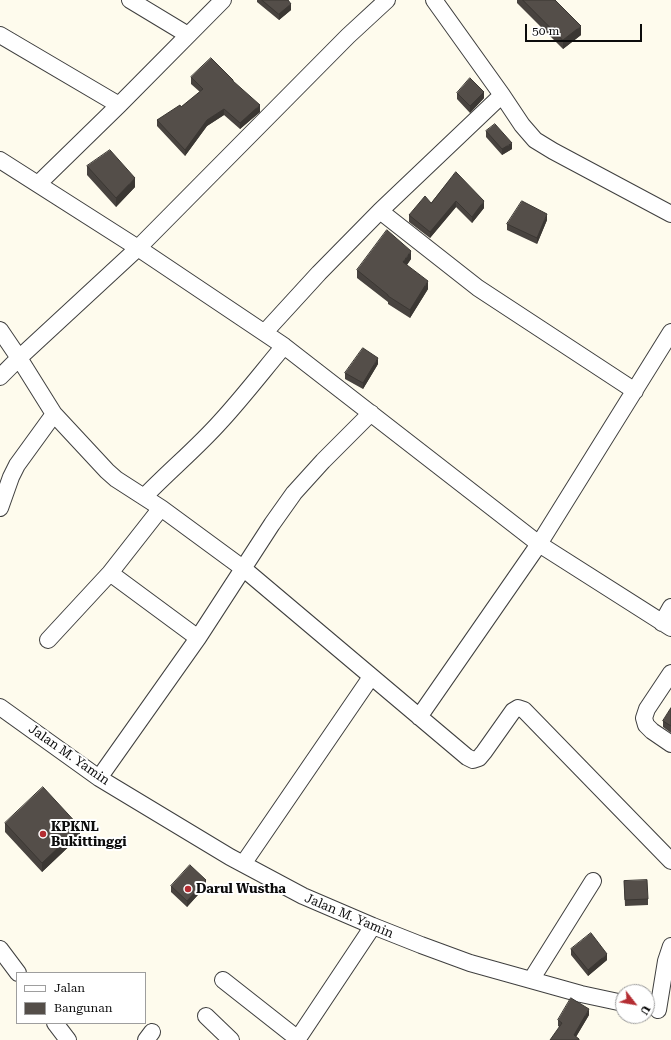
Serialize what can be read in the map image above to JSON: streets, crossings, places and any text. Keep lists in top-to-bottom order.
{
  "streets": {
    "street": ["Jalan M. Yamin"]
  },
  "places": ["KPKNL Bukittinggi", "Darul Wustha"],
  "legend": ["Jalan", "Bangunan"],
  "scale_bar": "50 m",
  "north": "bottom right"
}
